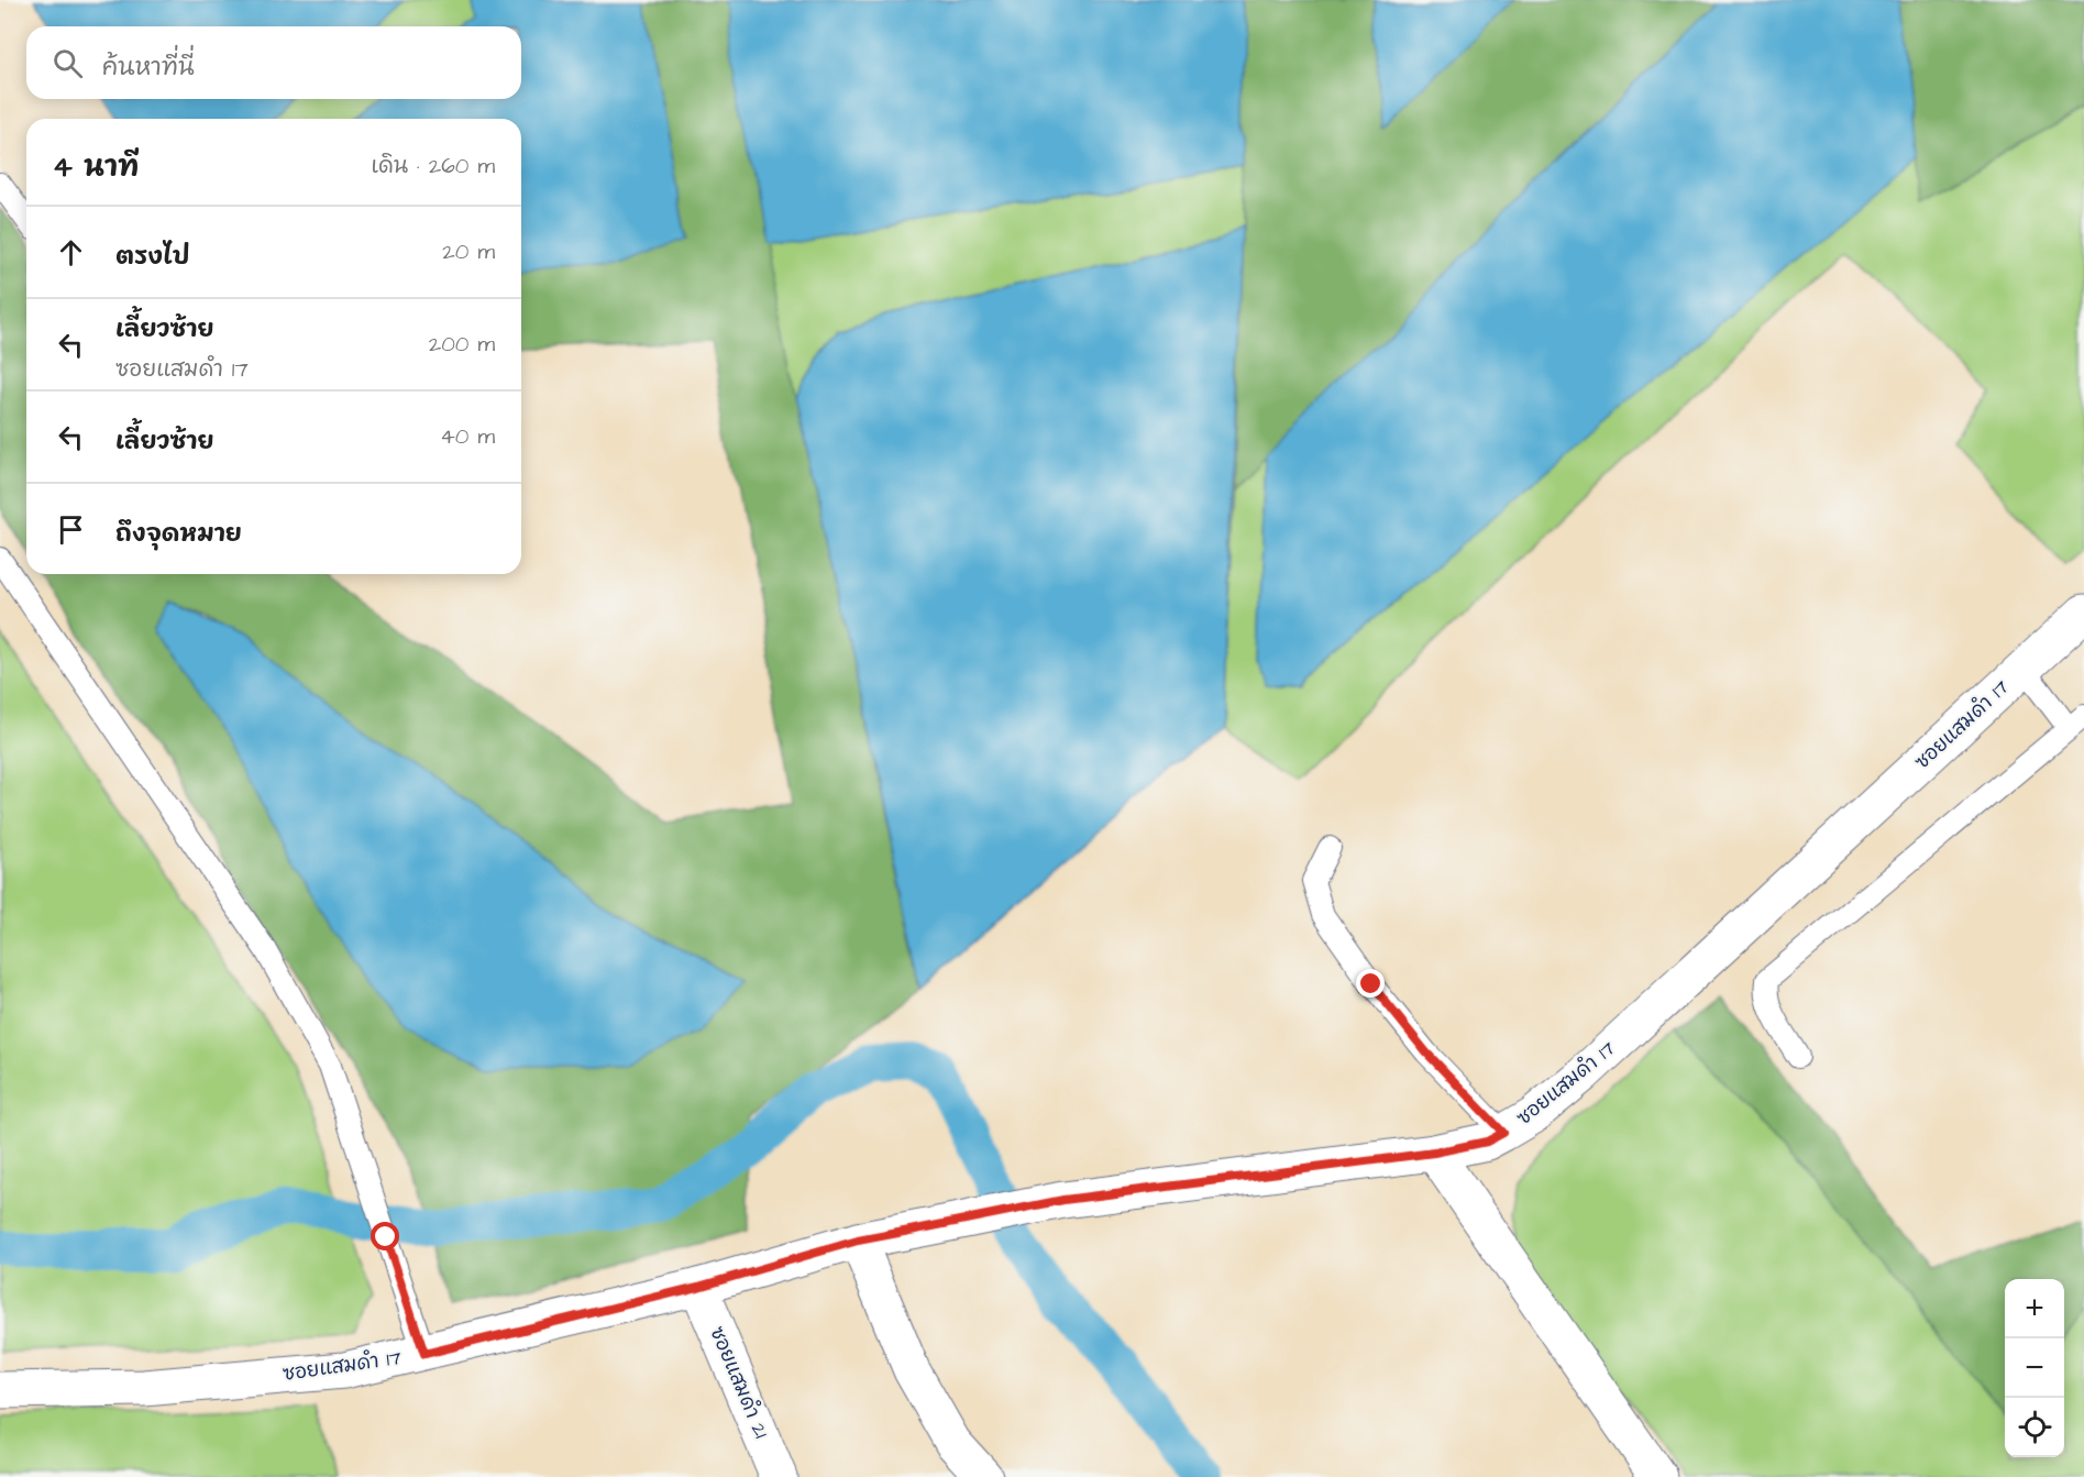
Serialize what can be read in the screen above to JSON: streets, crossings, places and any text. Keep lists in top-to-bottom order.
{
  "streets": {
    "street": ["ซอยแสมดำ 17", "ซอยแสมดำ 21"]
  },
  "crossings": [
    ["ซอยแสมดำ 17", "ซอยแสมดำ 21"]
  ],
  "page": {
    "search": "ค้นหาที่นี่",
    "heading": ["4 นาที", "เดิน · 260 m"],
    "list": [
      ["ตรงไป", "20 m"],
      ["เลี้ยวซ้าย", "ซอยแสมดำ 17", "200 m"],
      ["เลี้ยวซ้าย", "40 m"],
      "ถึงจุดหมาย"
    ],
    "map_buttons": ["+", "−"]
  }
}
